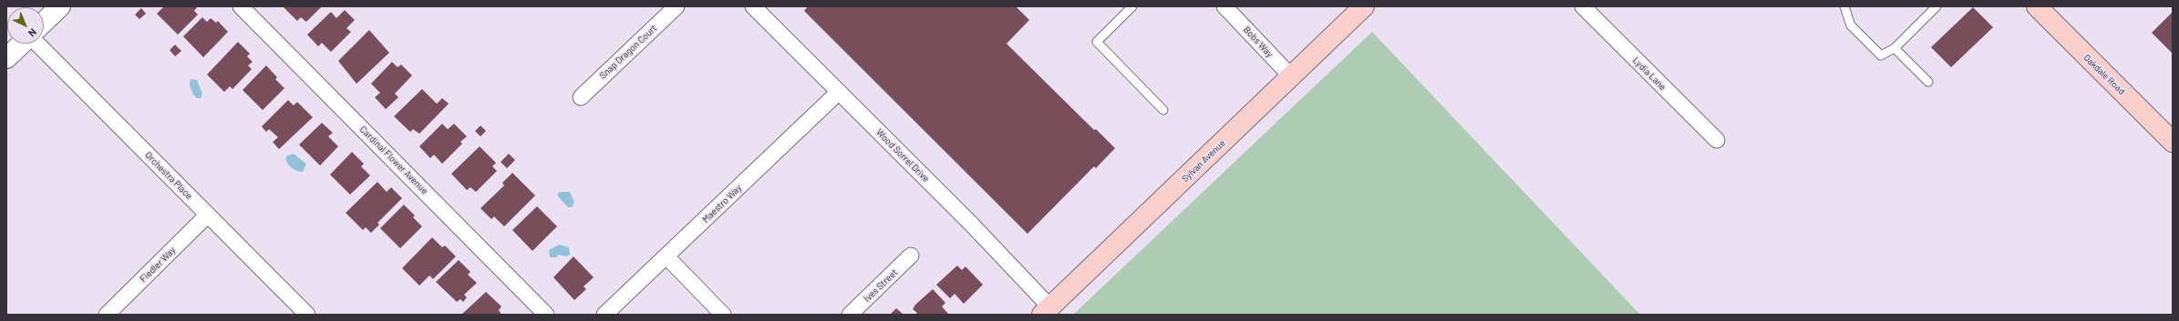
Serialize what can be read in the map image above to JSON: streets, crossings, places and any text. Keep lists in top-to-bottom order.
{
  "streets": {
    "main road": ["Oakdale Road", "Sylvan Avenue"],
    "street": [
      "Bobs Way",
      "Snap Dragon Court",
      "Lydia Lane",
      "Wood Sorrel Drive",
      "Cardinal Flower Avenue",
      "Orchestra Place",
      "Maestro Way",
      "Fiedler Way",
      "Ives Street"
    ]
  },
  "crossings": [
    ["Bobs Way", "Sylvan Avenue"],
    ["Wood Sorrel Drive", "Sylvan Avenue"],
    ["Wood Sorrel Drive", "Maestro Way"],
    ["Orchestra Place", "Fiedler Way"]
  ],
  "north": "bottom right"
}
